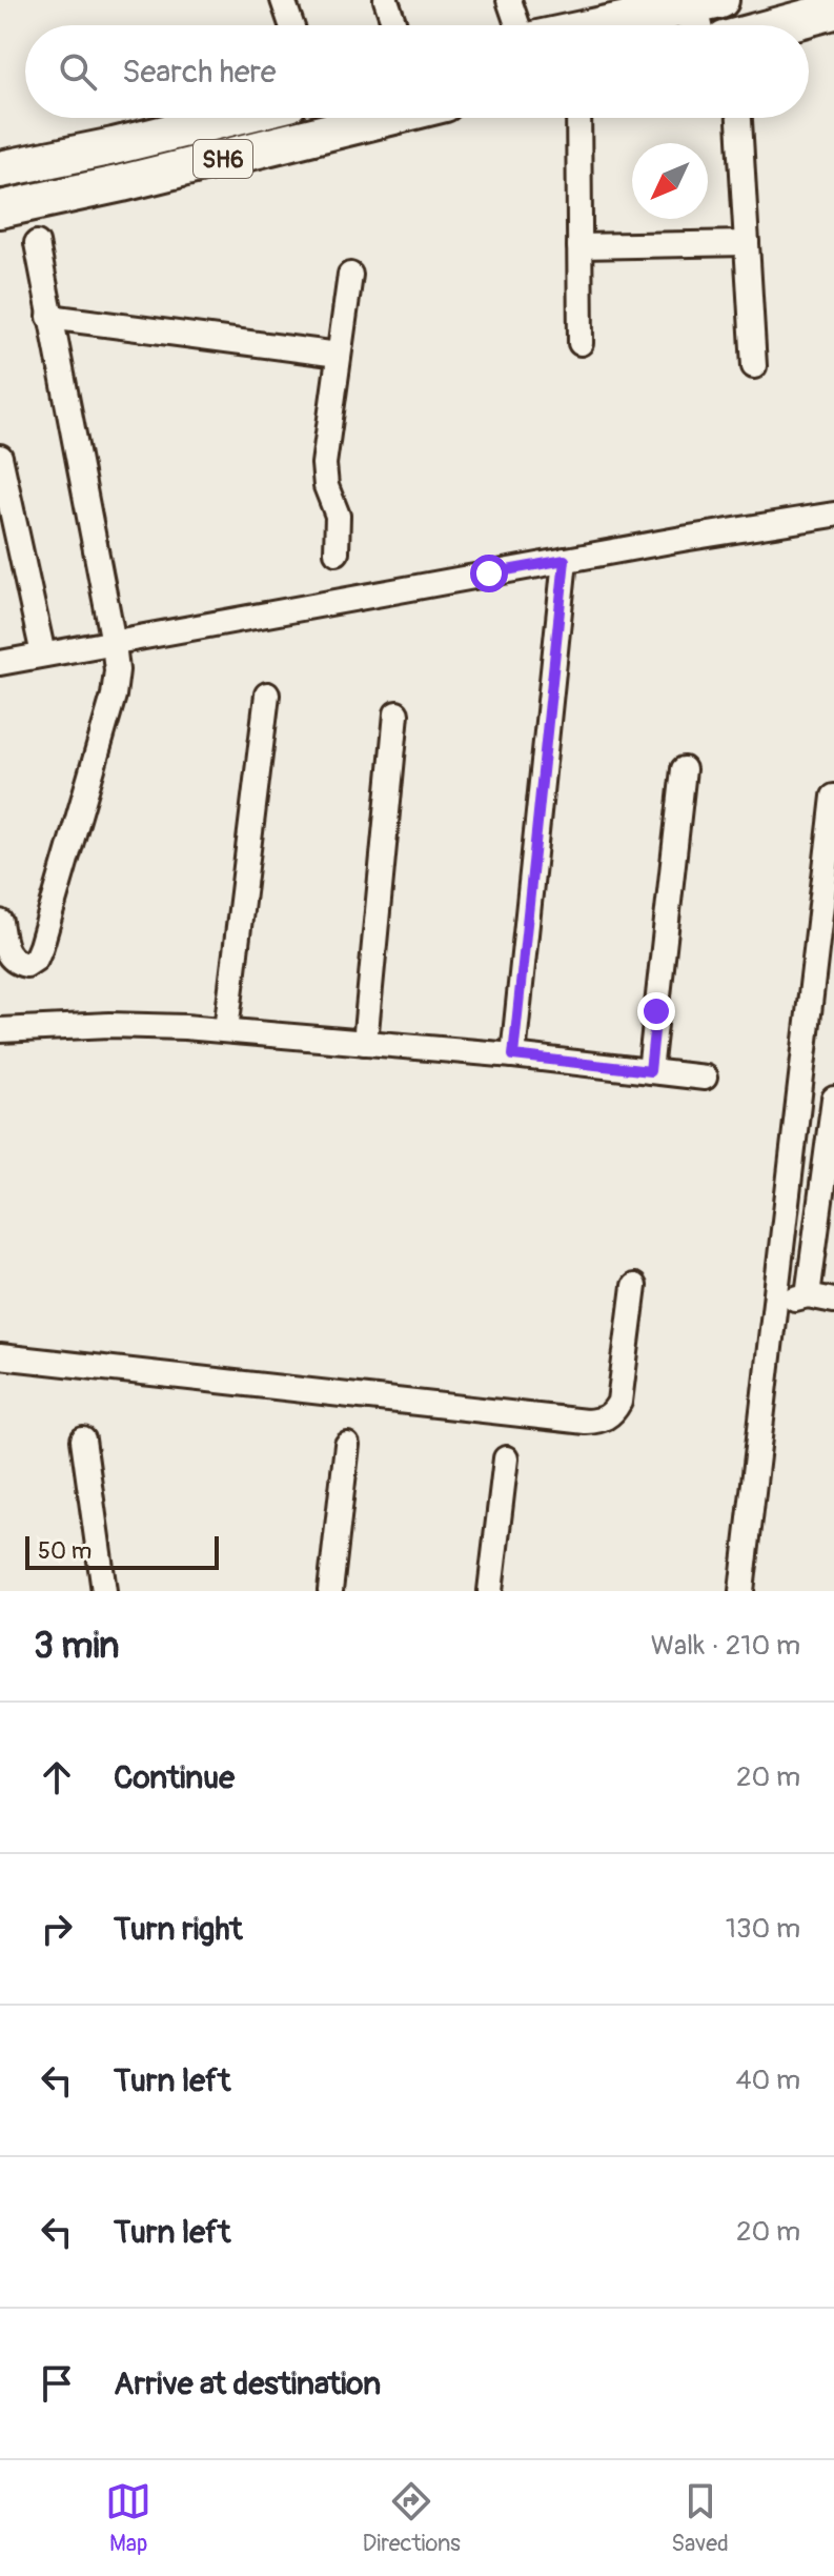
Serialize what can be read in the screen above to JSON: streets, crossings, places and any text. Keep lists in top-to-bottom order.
{
  "streets": {
    "main road": ["SH6"]
  },
  "scale_bar": "50 m",
  "north": "bottom left",
  "page": {
    "search": "Search here",
    "scale": "50 m",
    "heading": ["3 min", "Walk · 210 m"],
    "list": [
      ["Continue", "20 m"],
      ["Turn right", "130 m"],
      ["Turn left", "40 m"],
      ["Turn left", "20 m"],
      "Arrive at destination"
    ],
    "nav": ["Map", "Directions", "Saved"]
  }
}
